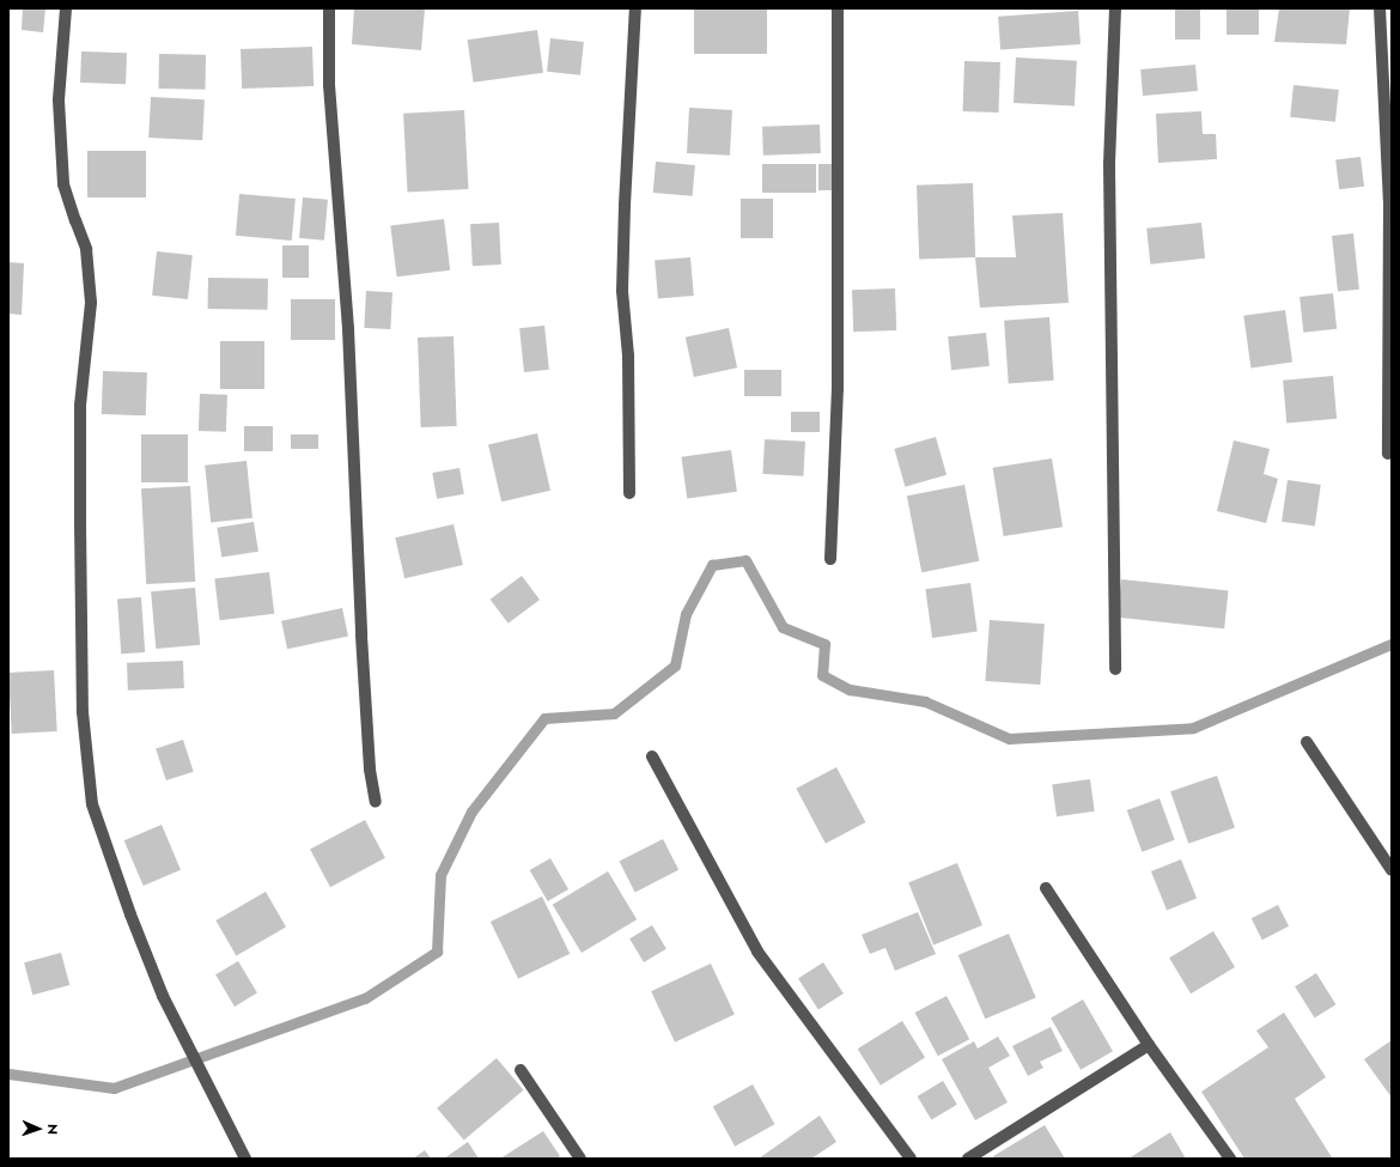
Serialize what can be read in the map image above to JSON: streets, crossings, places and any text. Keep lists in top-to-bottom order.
{
  "north": "right"
}
